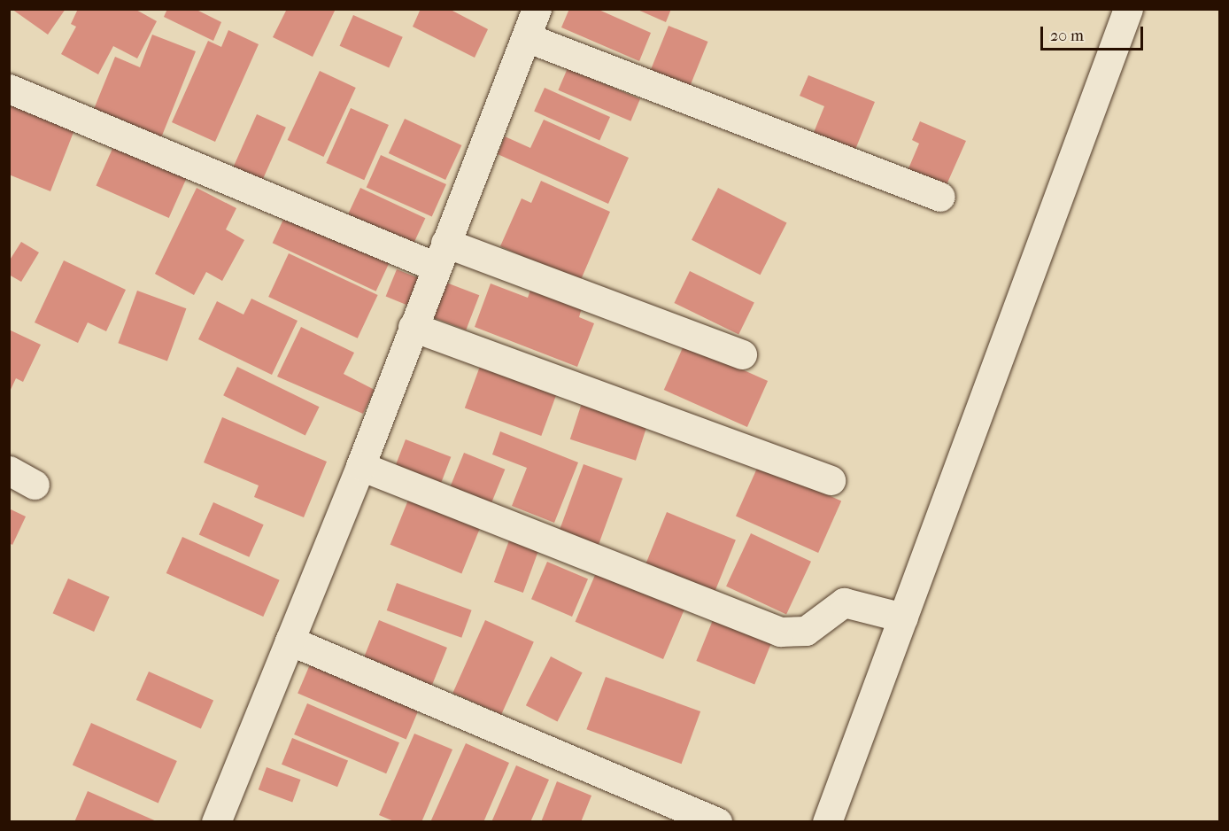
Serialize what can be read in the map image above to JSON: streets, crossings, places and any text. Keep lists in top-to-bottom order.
{
  "scale_bar": "20 m"
}
